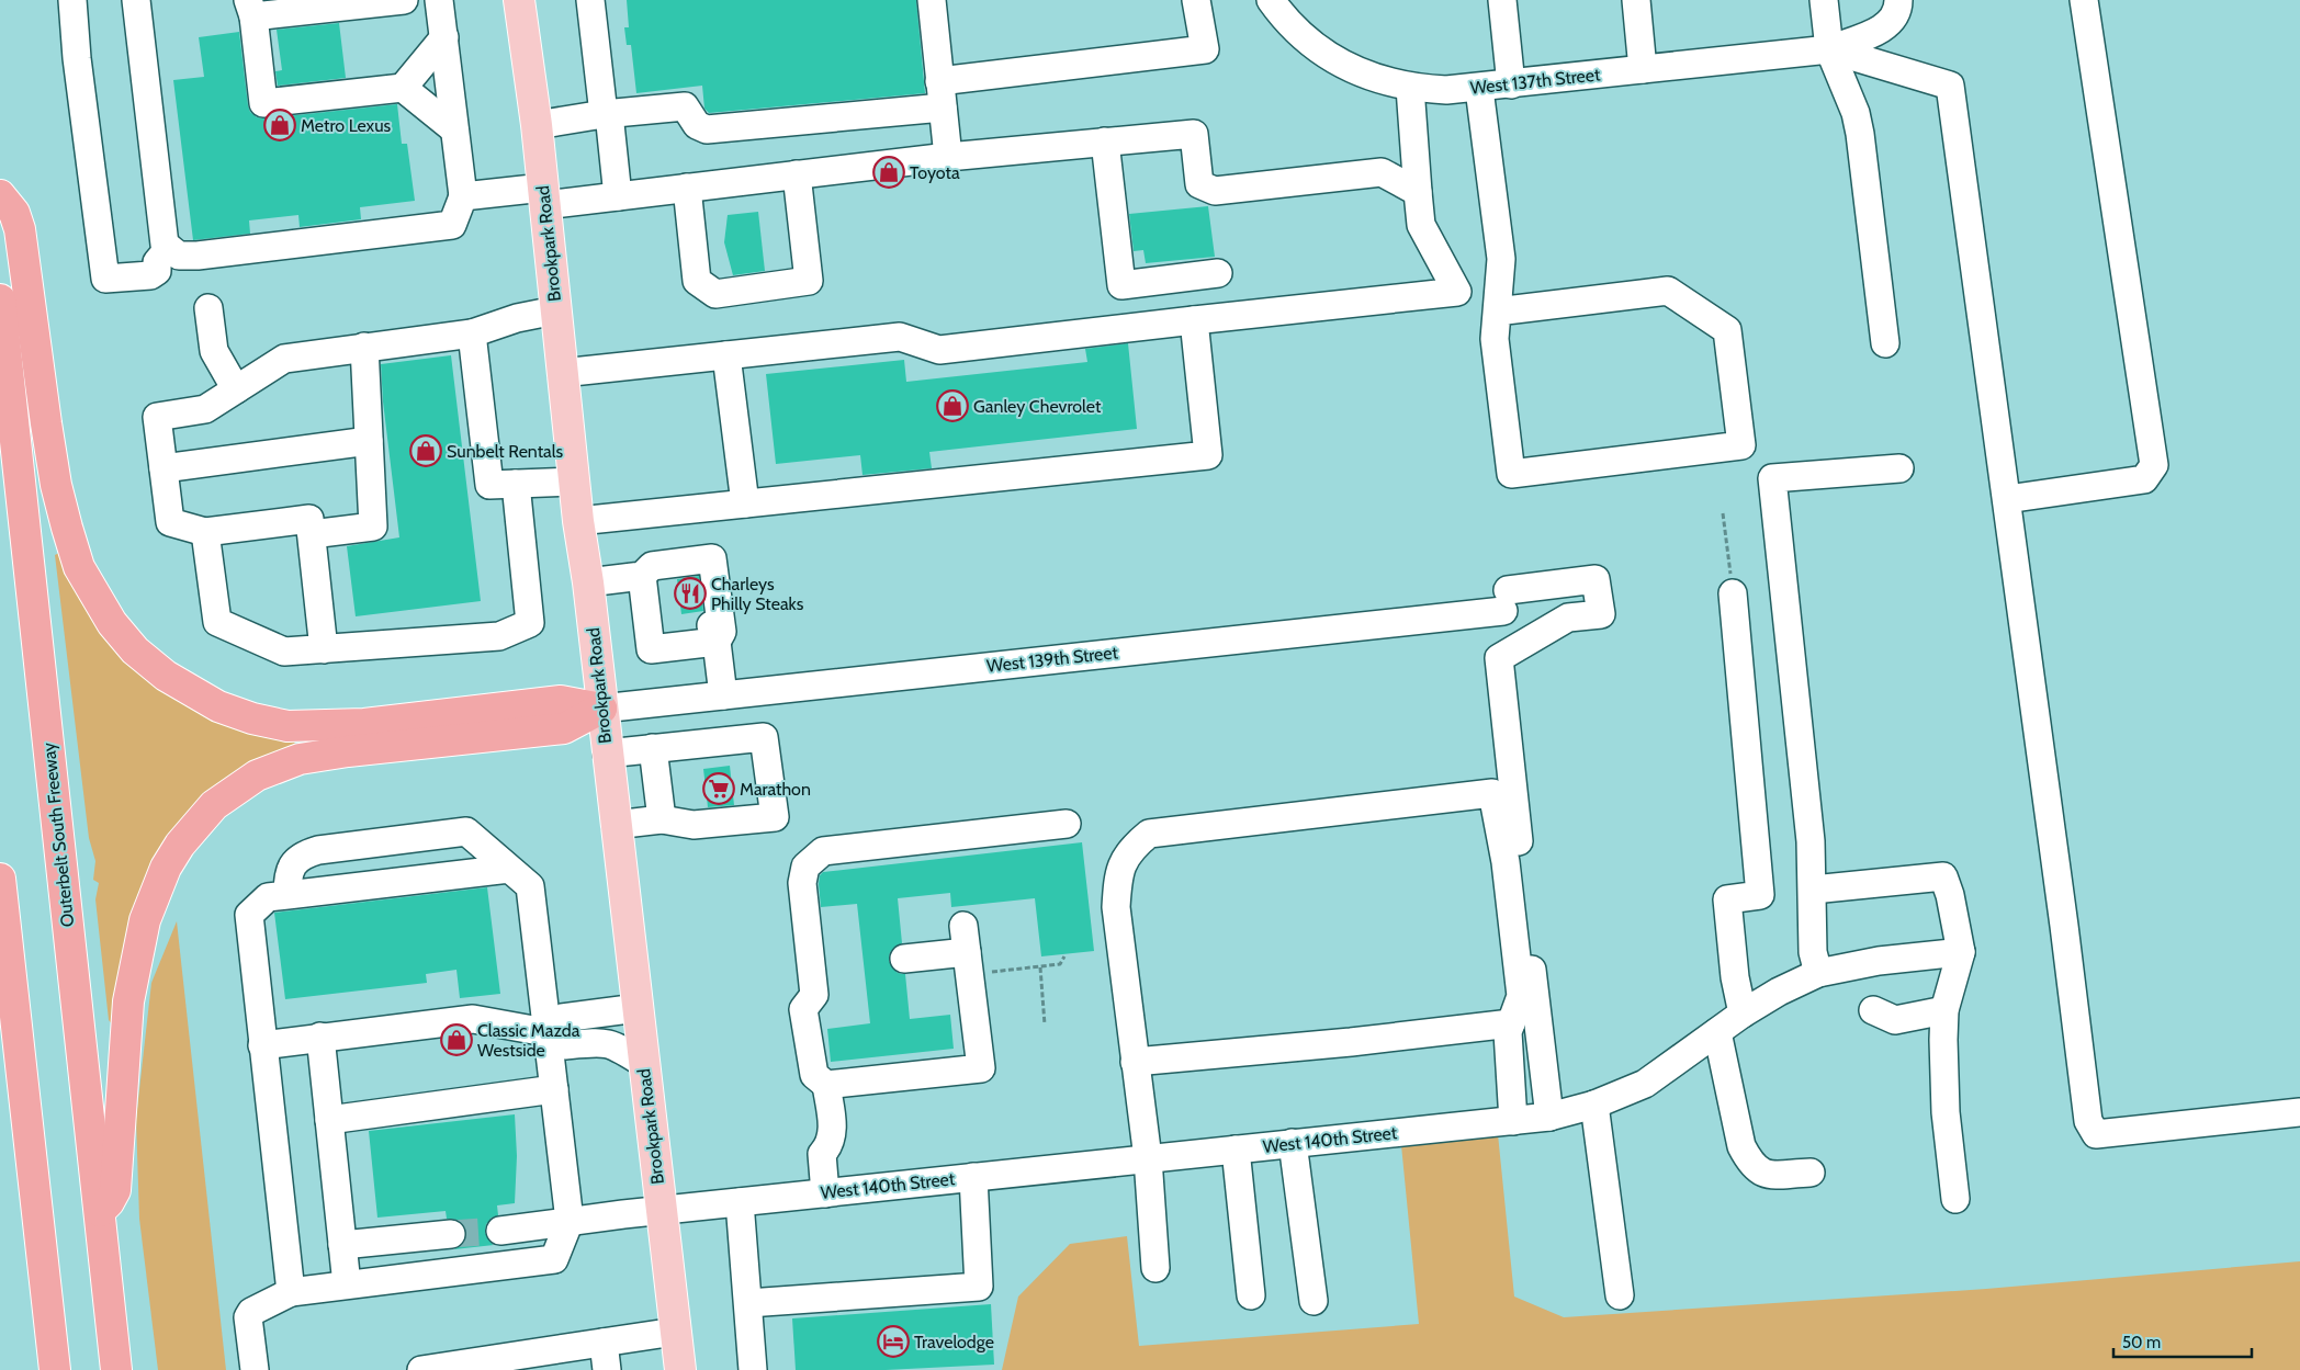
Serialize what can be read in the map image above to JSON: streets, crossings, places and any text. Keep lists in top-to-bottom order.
{
  "streets": {
    "highway": ["Outerbelt South Freeway"],
    "main road": ["Brookpark Road"],
    "street": ["West 137th Street", "West 139th Street", "West 140th Street"]
  },
  "crossings": [
    ["Brookpark Road", "West 139th Street"],
    ["Brookpark Road", "West 140th Street"],
    ["West 139th Street", "West 140th Street"]
  ],
  "places": {
    "shop": [
      "Metro Lexus",
      "Toyota",
      "Ganley Chevrolet",
      "Sunbelt Rentals",
      "Classic Mazda Westside"
    ],
    "restaurant": ["Charleys Philly Steaks"],
    "supermarket": ["Marathon"],
    "hotel": ["Travelodge"]
  },
  "scale_bar": "50 m"
}
